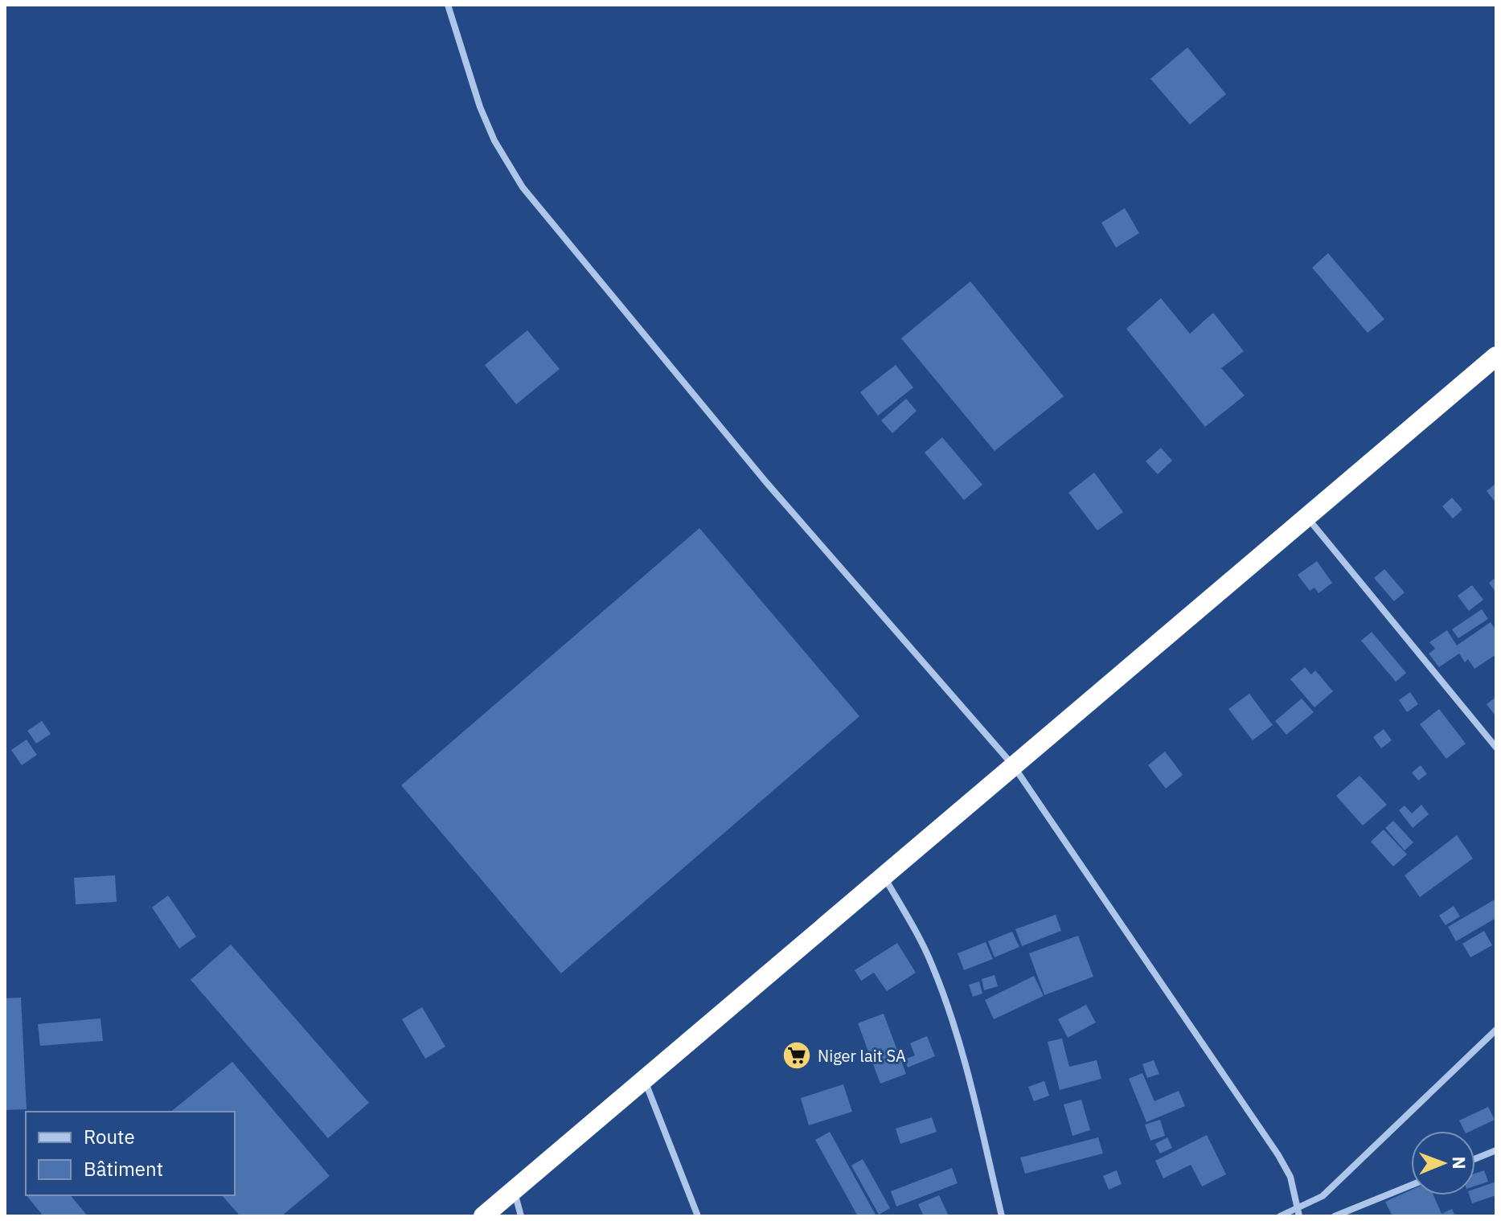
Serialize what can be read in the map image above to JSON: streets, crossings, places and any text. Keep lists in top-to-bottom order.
{
  "places": {
    "supermarket": ["Niger lait SA"]
  },
  "legend": ["Route", "Bâtiment"],
  "north": "right"
}
